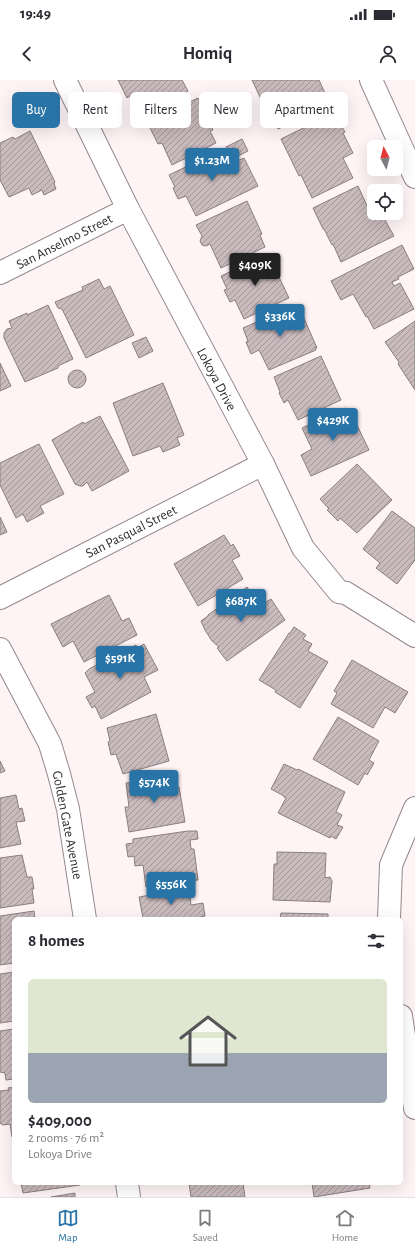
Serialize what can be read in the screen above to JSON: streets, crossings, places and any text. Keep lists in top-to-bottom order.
{
  "streets": {
    "street": [
      "San Anselmo Street",
      "Lokoya Drive",
      "San Pasqual Street",
      "Golden Gate Avenue"
    ]
  },
  "crossings": [
    ["San Anselmo Street", "Lokoya Drive"],
    ["Lokoya Drive", "San Pasqual Street"]
  ],
  "north": "top",
  "page": {
    "status": "19:49",
    "header": "Homiq",
    "chip": [
      "Buy",
      "Rent",
      "Filters",
      "New",
      "Apartment"
    ],
    "price": [
      "$1.23M",
      "$409K",
      "$336K",
      "$429K",
      "$687K",
      "$591K",
      "$574K",
      "$556K"
    ],
    "heading": "8 homes",
    "list": [
      {
        "name": "$409,000",
        "note": "2 rooms · 76 m² · Lokoya Drive"
      }
    ],
    "tabs": ["Map", "Saved", "Home"]
  }
}
